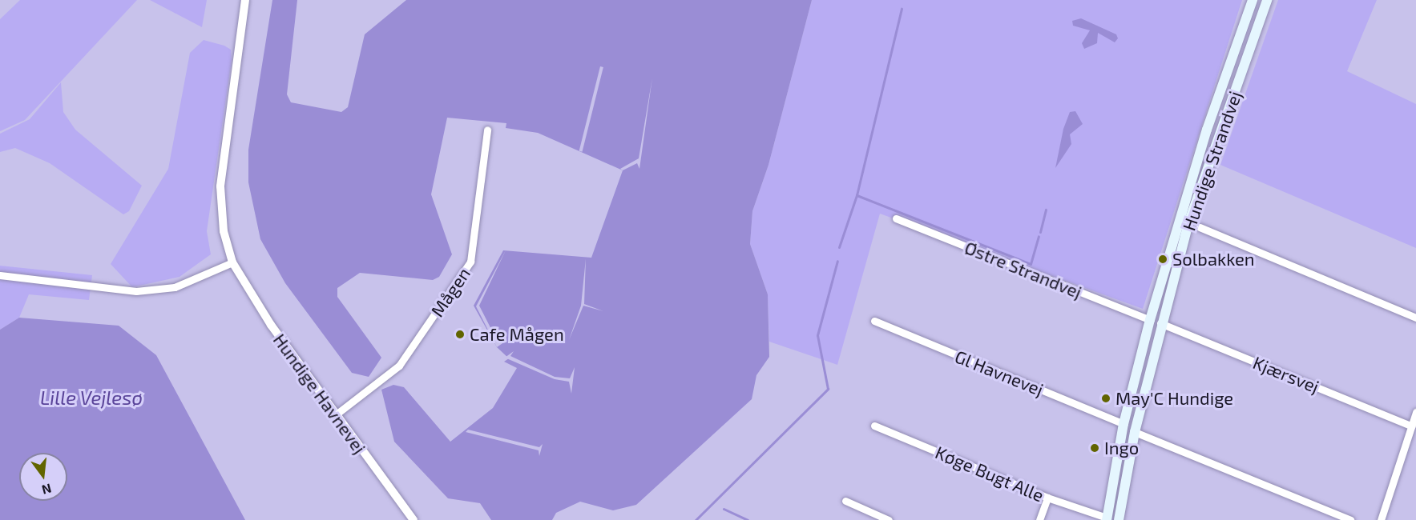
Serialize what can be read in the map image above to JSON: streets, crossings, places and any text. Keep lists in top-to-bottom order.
{
  "streets": {
    "main road": ["Hundige Strandvej"],
    "street": [
      "Østre Strandvej",
      "Mågen",
      "Gl Havnevej",
      "Kjærsvej",
      "Hundige Havnevej",
      "Køge Bugt Alle"
    ]
  },
  "crossings": [
    ["Hundige Strandvej", "Østre Strandvej"],
    ["Hundige Strandvej", "Gl Havnevej"],
    ["Hundige Strandvej", "Kjærsvej"],
    ["Hundige Strandvej", "Køge Bugt Alle"],
    ["Mågen", "Hundige Havnevej"]
  ],
  "water": ["Lille Vejlesø"],
  "places": [
    "Solbakken",
    "Cafe Mågen",
    "May'C Hundige",
    "Ingo"
  ],
  "north": "bottom"
}
